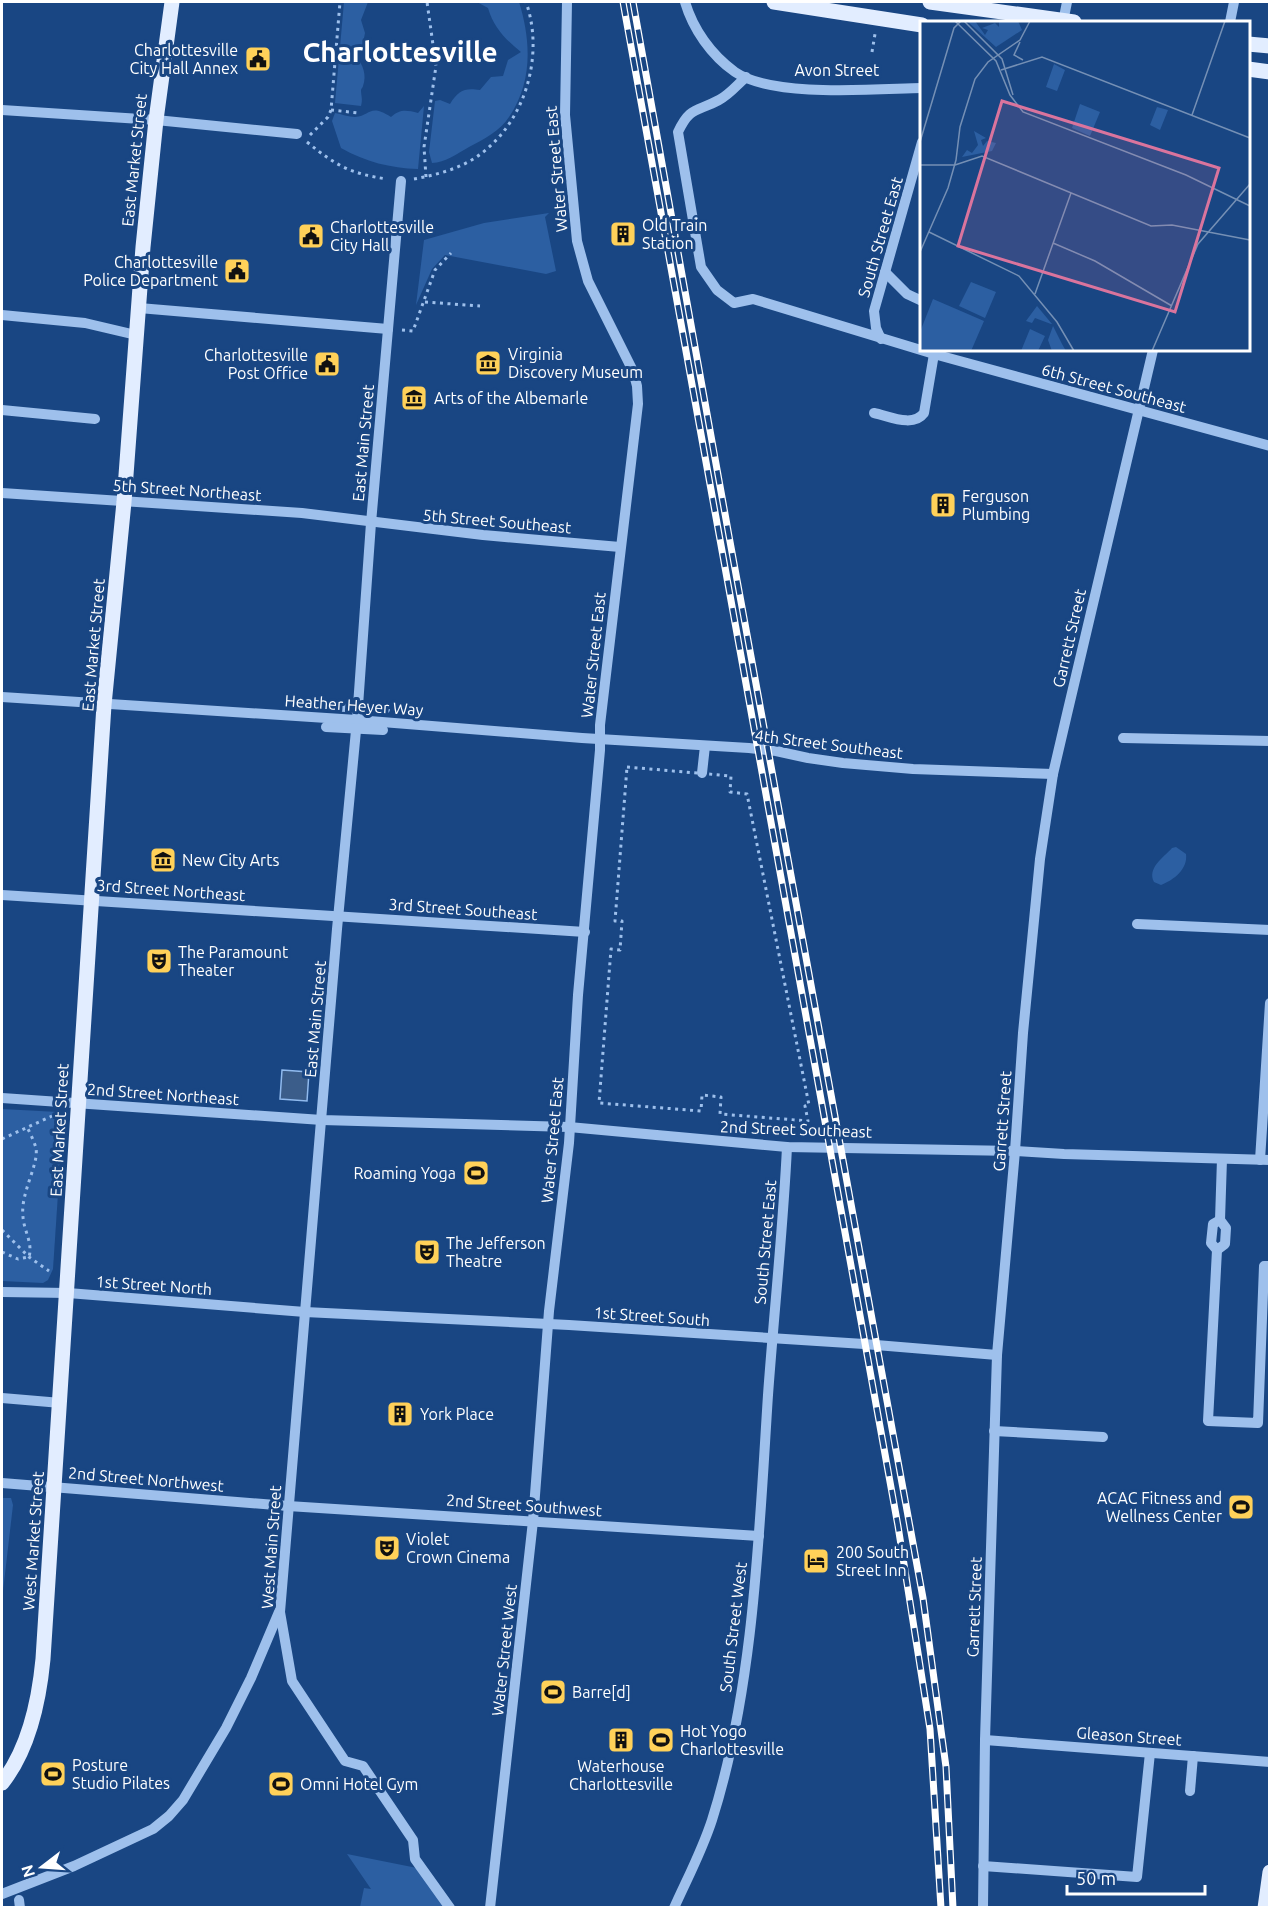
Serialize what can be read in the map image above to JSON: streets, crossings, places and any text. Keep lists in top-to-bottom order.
{
  "streets": {
    "main road": ["East Market Street", "West Market Street"],
    "street": [
      "Avon Street",
      "Water Street East",
      "South Street East",
      "6th Street Southeast",
      "East Main Street",
      "5th Street Northeast",
      "5th Street Southeast",
      "Garrett Street",
      "Heather Heyer Way",
      "4th Street Southeast",
      "3rd Street Northeast",
      "3rd Street Southeast",
      "2nd Street Northeast",
      "2nd Street Southeast",
      "1st Street North",
      "1st Street South",
      "2nd Street Northwest",
      "2nd Street Southwest",
      "West Main Street",
      "South Street West",
      "Water Street West",
      "Gleason Street"
    ]
  },
  "crossings": [
    ["Avon Street", "6th Street Southeast"],
    ["East Market Street", "5th Street Northeast"],
    ["East Market Street", "Heather Heyer Way"],
    ["East Market Street", "3rd Street Northeast"],
    ["East Market Street", "2nd Street Northeast"],
    ["East Market Street", "1st Street North"],
    ["East Market Street", "West Market Street"],
    ["Water Street East", "5th Street Southeast"],
    ["Water Street East", "Heather Heyer Way"],
    ["Water Street East", "4th Street Southeast"],
    ["Water Street East", "3rd Street Southeast"],
    ["Water Street East", "2nd Street Southeast"],
    ["Water Street East", "1st Street South"],
    ["Water Street East", "Water Street West"],
    ["South Street East", "6th Street Southeast"],
    ["South Street East", "2nd Street Southeast"],
    ["South Street East", "1st Street South"],
    ["South Street East", "South Street West"],
    ["6th Street Southeast", "Garrett Street"],
    ["East Main Street", "5th Street Northeast"],
    ["East Main Street", "5th Street Southeast"],
    ["East Main Street", "Heather Heyer Way"],
    ["East Main Street", "3rd Street Northeast"],
    ["East Main Street", "3rd Street Southeast"],
    ["East Main Street", "2nd Street Northeast"],
    ["East Main Street", "2nd Street Southeast"],
    ["East Main Street", "1st Street North"],
    ["East Main Street", "1st Street South"],
    ["East Main Street", "West Main Street"],
    ["5th Street Northeast", "5th Street Southeast"],
    ["Garrett Street", "4th Street Southeast"],
    ["Garrett Street", "2nd Street Southeast"],
    ["Garrett Street", "1st Street South"],
    ["Garrett Street", "Gleason Street"],
    ["Heather Heyer Way", "4th Street Southeast"],
    ["3rd Street Northeast", "3rd Street Southeast"],
    ["2nd Street Northeast", "2nd Street Southeast"],
    ["1st Street North", "1st Street South"],
    ["1st Street North", "West Market Street"],
    ["1st Street North", "West Main Street"],
    ["1st Street South", "West Main Street"],
    ["1st Street South", "South Street West"],
    ["1st Street South", "Water Street West"],
    ["2nd Street Northwest", "2nd Street Southwest"],
    ["2nd Street Northwest", "West Market Street"],
    ["2nd Street Northwest", "West Main Street"],
    ["2nd Street Southwest", "West Main Street"],
    ["2nd Street Southwest", "South Street West"],
    ["2nd Street Southwest", "Water Street West"]
  ],
  "districts": ["Charlottesville"],
  "places": {
    "public building": [
      "Charlottesville City Hall Annex",
      "Charlottesville City Hall",
      "Charlottesville Police Department",
      "Charlottesville Post Office"
    ],
    "building": [
      "Old Train Station",
      "Ferguson Plumbing",
      "York Place",
      "Waterhouse Charlottesville"
    ],
    "museum": ["Virginia Discovery Museum", "Arts of the Albemarle", "New City Arts"],
    "theatre": ["The Paramount Theater", "The Jefferson Theatre", "Violet Crown Cinema"],
    "sports": [
      "Roaming Yoga",
      "ACAC Fitness and Wellness Center",
      "Barre[d]",
      "Hot Yogo Charlottesville",
      "Posture Studio Pilates",
      "Omni Hotel Gym"
    ],
    "hotel": ["200 South Street Inn"]
  },
  "scale_bar": "50 m",
  "north": "left"
}
